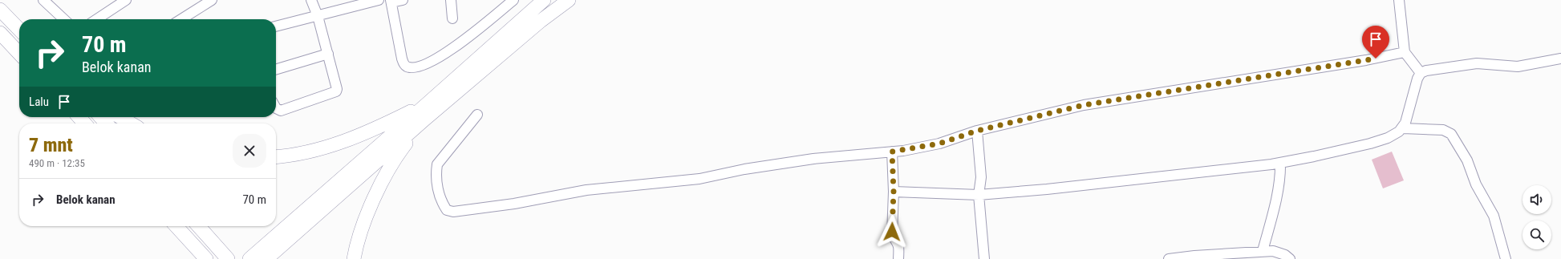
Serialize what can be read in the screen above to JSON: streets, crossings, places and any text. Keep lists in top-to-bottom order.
{
  "page": {
    "turn": ["70 m", "Belok kanan"],
    "then": "Lalu",
    "heading": ["7 mnt", "490 m · 12:35"],
    "list": [
      {
        "name": "Belok kanan",
        "value": "70 m"
      }
    ]
  }
}
